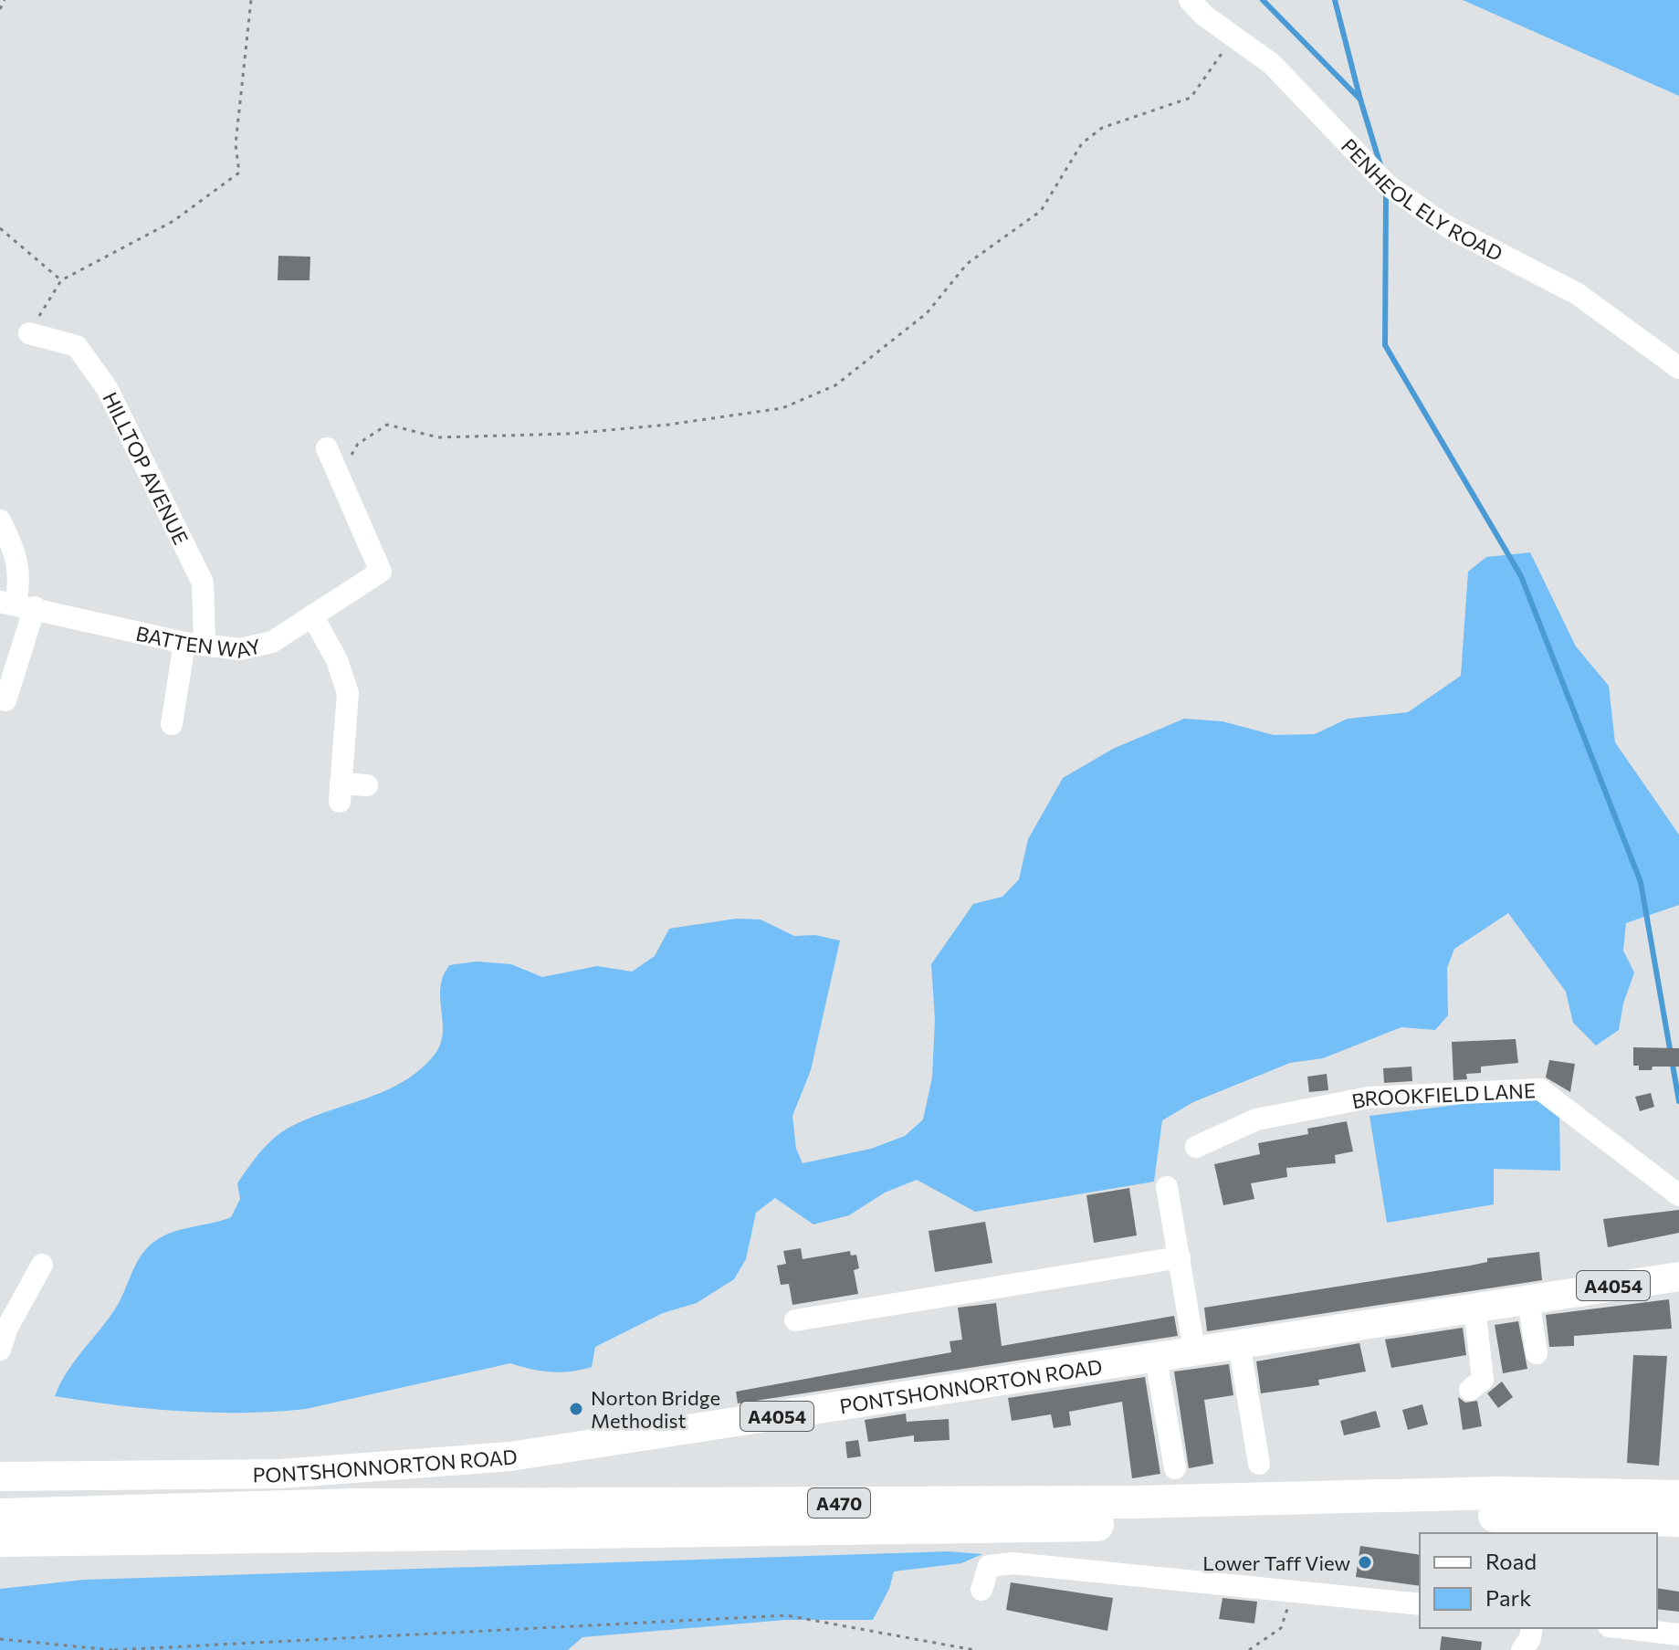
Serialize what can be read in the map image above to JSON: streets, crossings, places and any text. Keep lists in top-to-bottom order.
{
  "streets": {
    "highway": ["A470"],
    "main road": ["A4054", "PONTSHONNORTON ROAD"],
    "street": [
      "PENHEOL ELY ROAD",
      "HILLTOP AVENUE",
      "BATTEN WAY",
      "BROOKFIELD LANE"
    ]
  },
  "crossings": [
    ["HILLTOP AVENUE", "BATTEN WAY"],
    ["A4054", "PONTSHONNORTON ROAD"]
  ],
  "places": ["Norton Bridge Methodist", "Lower Taff View"],
  "legend": ["Road", "Park"]
}
